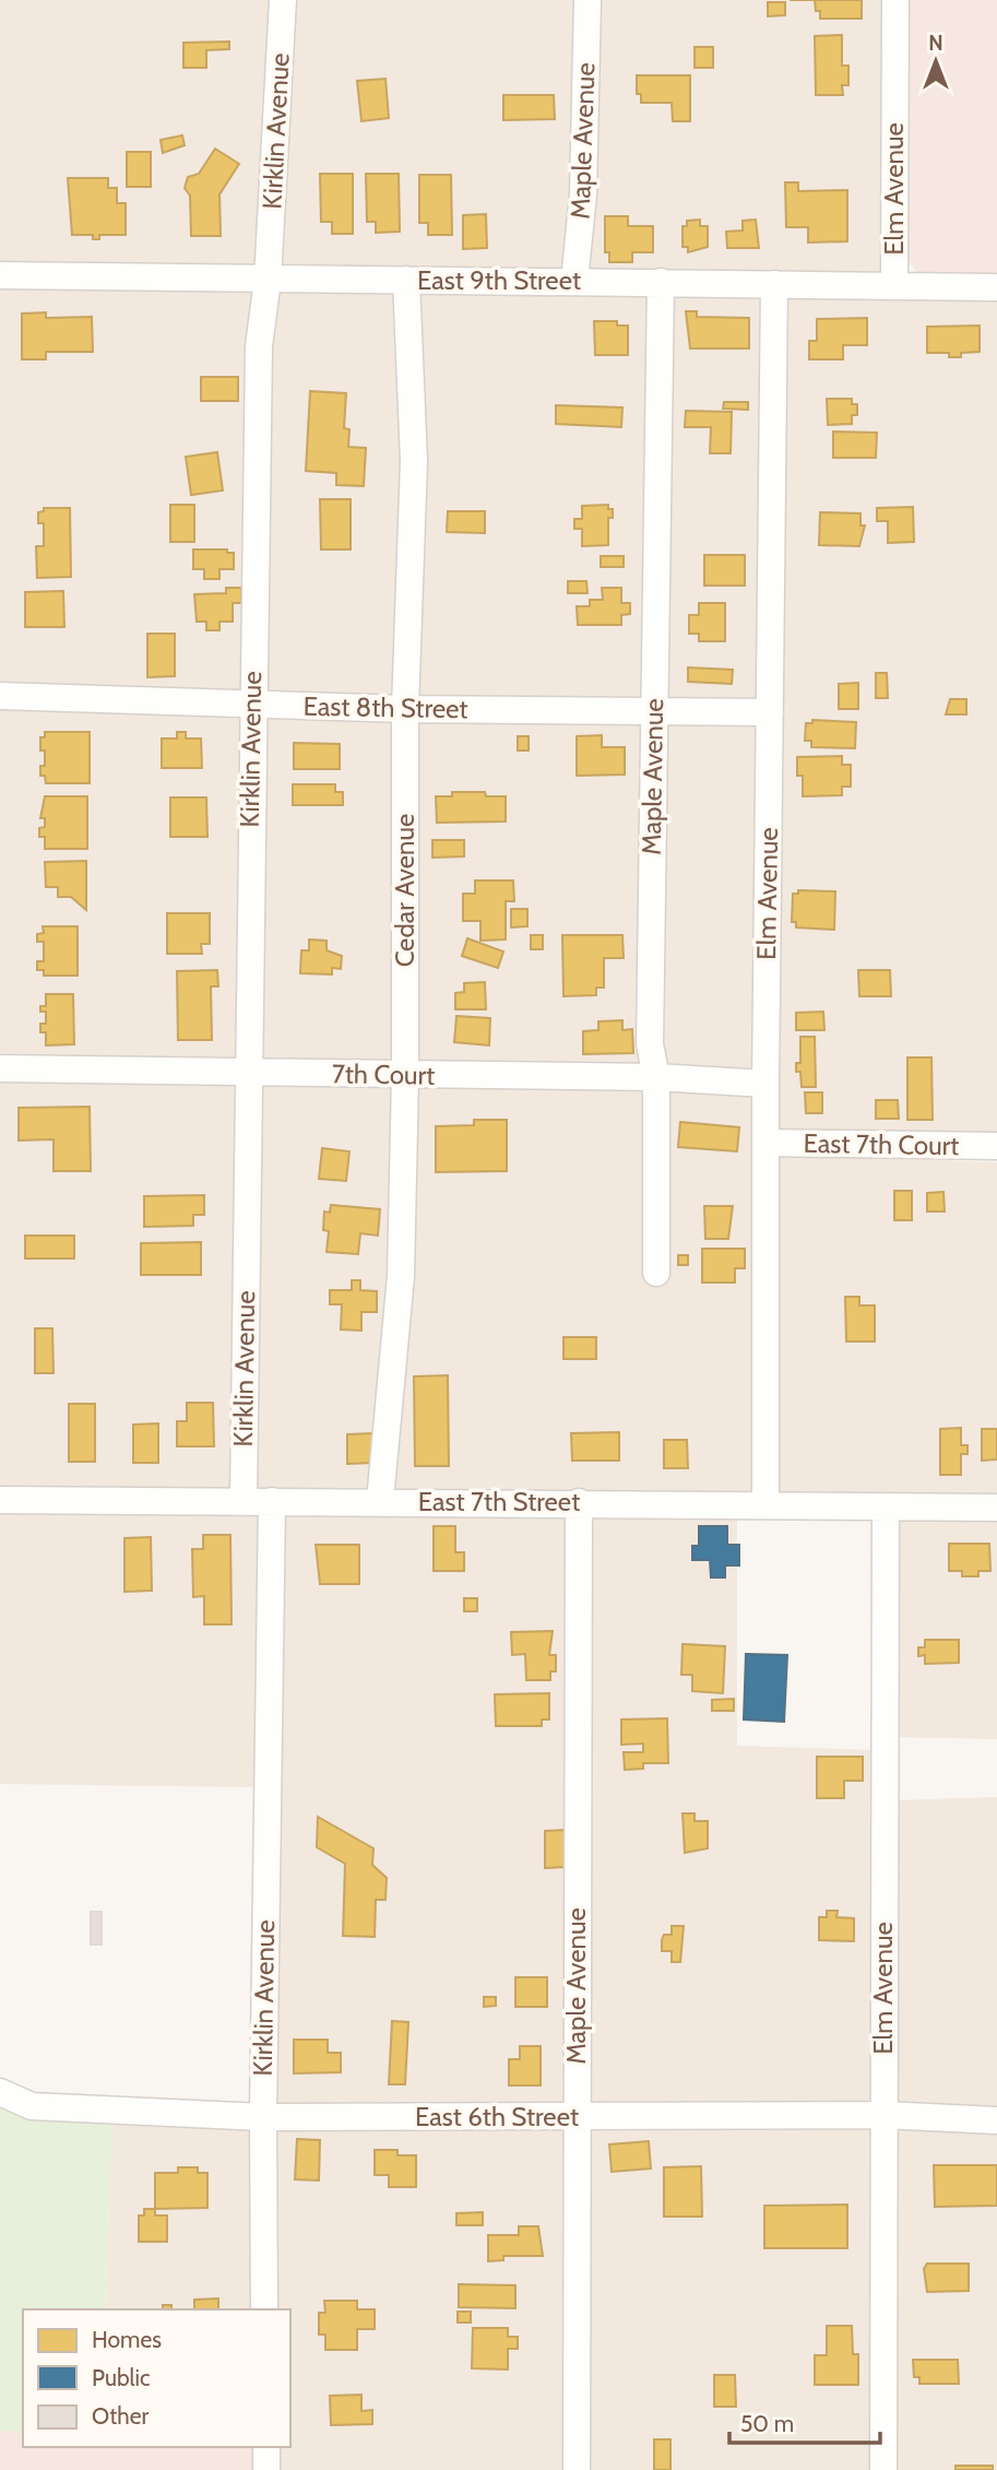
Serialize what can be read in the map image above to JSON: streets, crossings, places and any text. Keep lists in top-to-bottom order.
{
  "streets": {
    "street": [
      "Kirklin Avenue",
      "Maple Avenue",
      "Elm Avenue",
      "East 9th Street",
      "East 8th Street",
      "Cedar Avenue",
      "7th Court",
      "East 7th Court",
      "East 7th Street",
      "East 6th Street"
    ]
  },
  "crossings": [
    ["Kirklin Avenue", "East 9th Street"],
    ["Kirklin Avenue", "East 8th Street"],
    ["Kirklin Avenue", "7th Court"],
    ["Kirklin Avenue", "East 7th Street"],
    ["Kirklin Avenue", "East 6th Street"],
    ["Maple Avenue", "East 9th Street"],
    ["Maple Avenue", "East 8th Street"],
    ["Maple Avenue", "7th Court"],
    ["Maple Avenue", "East 7th Street"],
    ["Maple Avenue", "East 6th Street"],
    ["Elm Avenue", "East 9th Street"],
    ["Elm Avenue", "East 8th Street"],
    ["Elm Avenue", "7th Court"],
    ["Elm Avenue", "East 7th Court"],
    ["Elm Avenue", "East 7th Street"],
    ["Elm Avenue", "East 6th Street"],
    ["East 9th Street", "Cedar Avenue"],
    ["East 8th Street", "Cedar Avenue"],
    ["Cedar Avenue", "7th Court"],
    ["Cedar Avenue", "East 7th Street"]
  ],
  "legend": ["Homes", "Public", "Other"],
  "scale_bar": "50 m",
  "north": "top"
}
